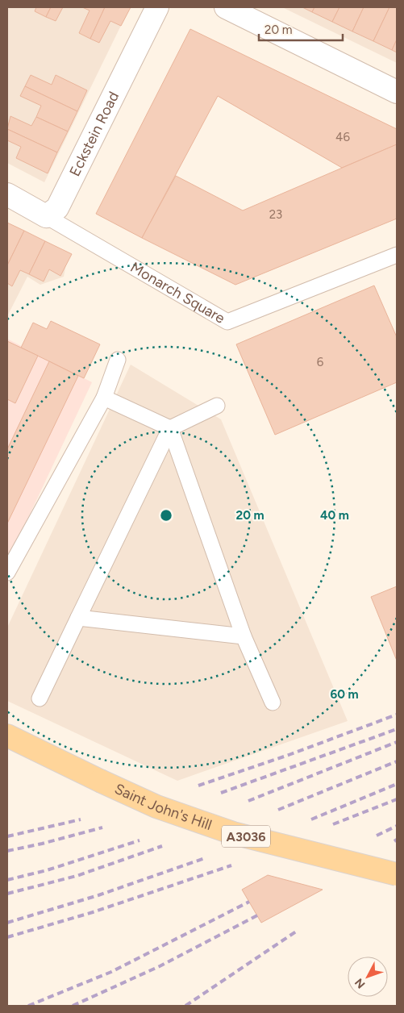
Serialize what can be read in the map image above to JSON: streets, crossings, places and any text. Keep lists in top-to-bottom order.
{
  "streets": {
    "main road": ["Saint John's Hill", "A3036"],
    "street": ["Eckstein Road"],
    "lane": ["Monarch Square"]
  },
  "crossings": [
    ["Eckstein Road", "Monarch Square"]
  ],
  "house_numbers": ["46", "23", "6"],
  "scale_bar": "20 m",
  "north": "bottom left",
  "rings": ["20 m", "40 m", "60 m"]
}
